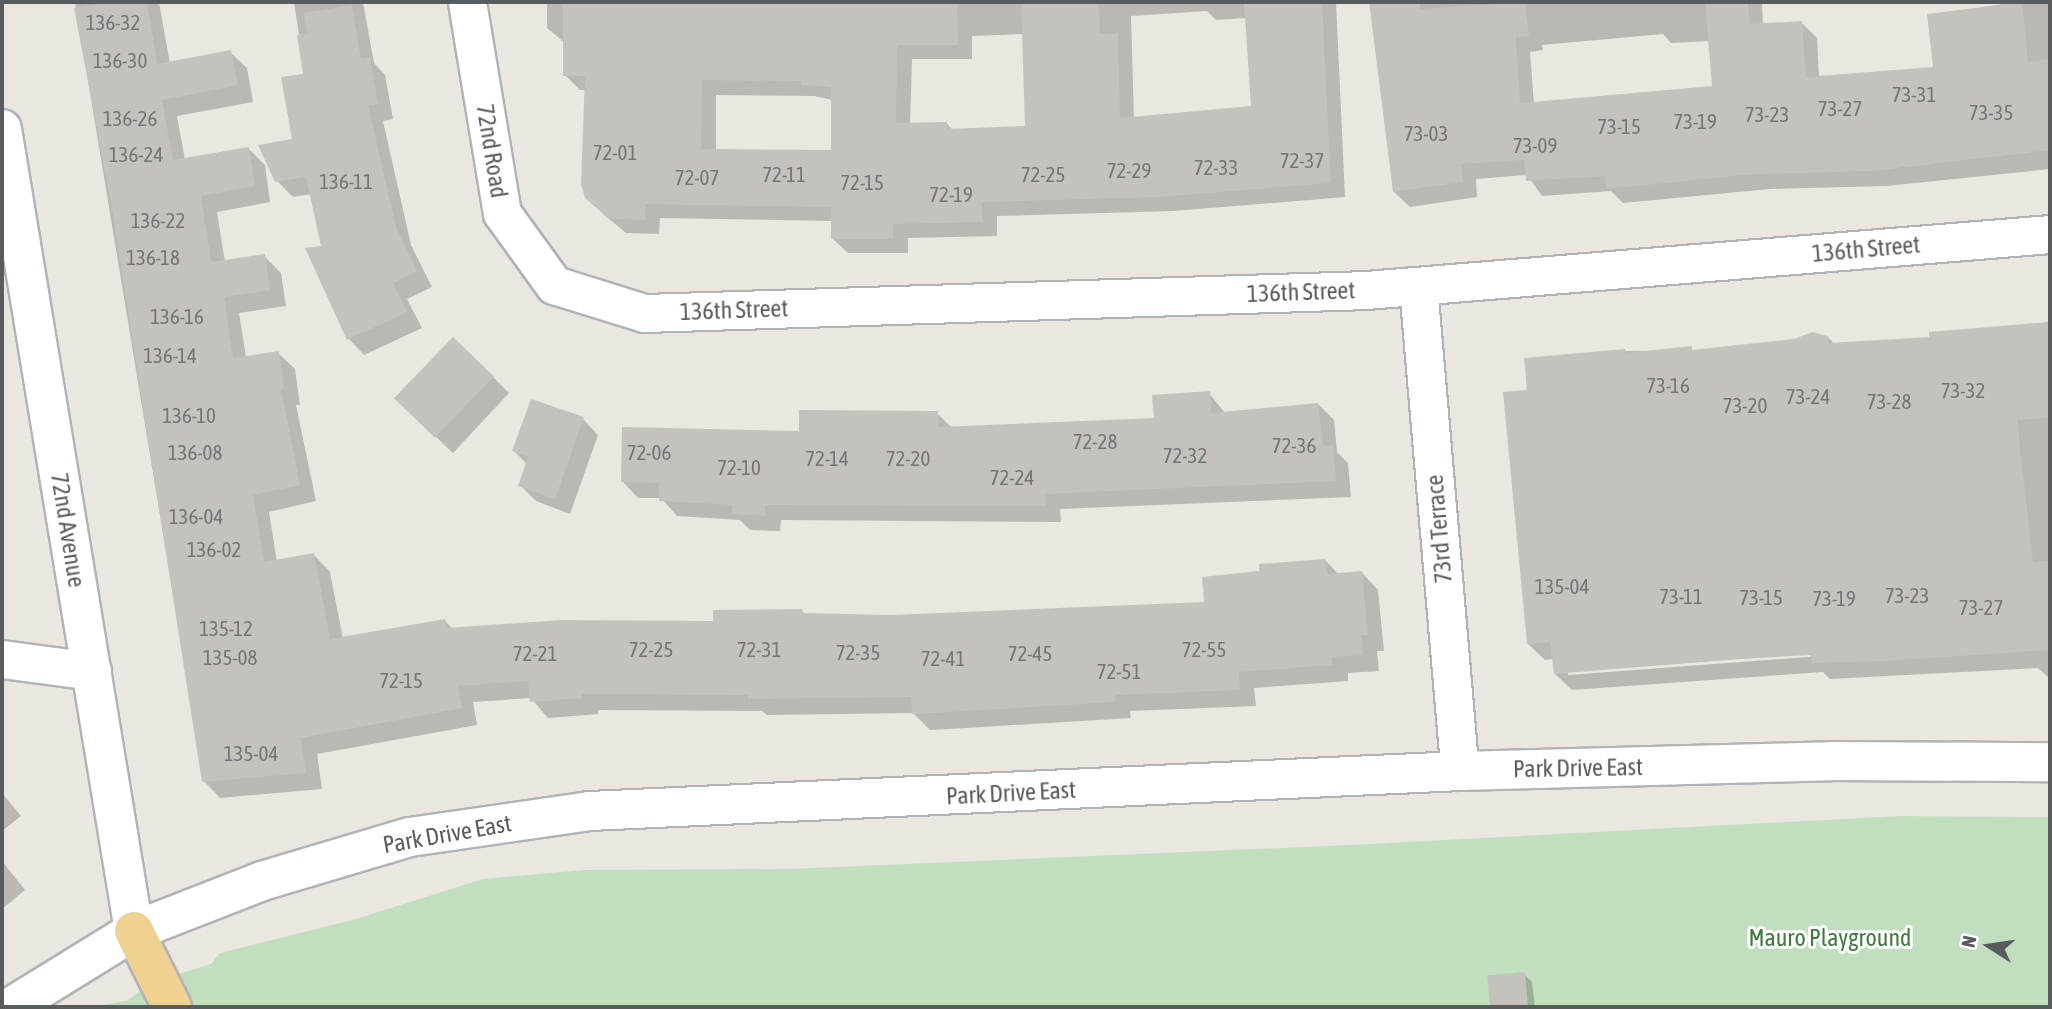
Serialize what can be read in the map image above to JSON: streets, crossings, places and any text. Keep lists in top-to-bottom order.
{
  "streets": {
    "street": [
      "72nd Road",
      "136th Street",
      "73rd Terrace",
      "72nd Avenue",
      "Park Drive East"
    ]
  },
  "crossings": [
    ["72nd Road", "136th Street"],
    ["136th Street", "73rd Terrace"],
    ["73rd Terrace", "Park Drive East"],
    ["72nd Avenue", "Park Drive East"]
  ],
  "parks": ["Mauro Playground"],
  "house_numbers": [
    "136-32",
    "136-30",
    "73-31",
    "73-27",
    "73-35",
    "73-23",
    "136-26",
    "73-19",
    "73-15",
    "73-03",
    "73-09",
    "72-01",
    "136-24",
    "72-37",
    "72-33",
    "72-29",
    "72-11",
    "72-25",
    "72-07",
    "136-11",
    "72-15",
    "72-19",
    "136-22",
    "136-18",
    "136-16",
    "136-14",
    "73-16",
    "73-32",
    "73-24",
    "73-28",
    "73-20",
    "136-10",
    "72-28",
    "72-36",
    "136-08",
    "72-06",
    "72-32",
    "72-14",
    "72-20",
    "72-10",
    "72-24",
    "136-04",
    "136-02",
    "135-04",
    "73-23",
    "73-11",
    "73-15",
    "73-19",
    "73-27",
    "135-12",
    "72-25",
    "72-31",
    "72-55",
    "72-35",
    "72-21",
    "72-45",
    "135-08",
    "72-41",
    "72-51",
    "72-15",
    "135-04"
  ],
  "north": "left"
}
